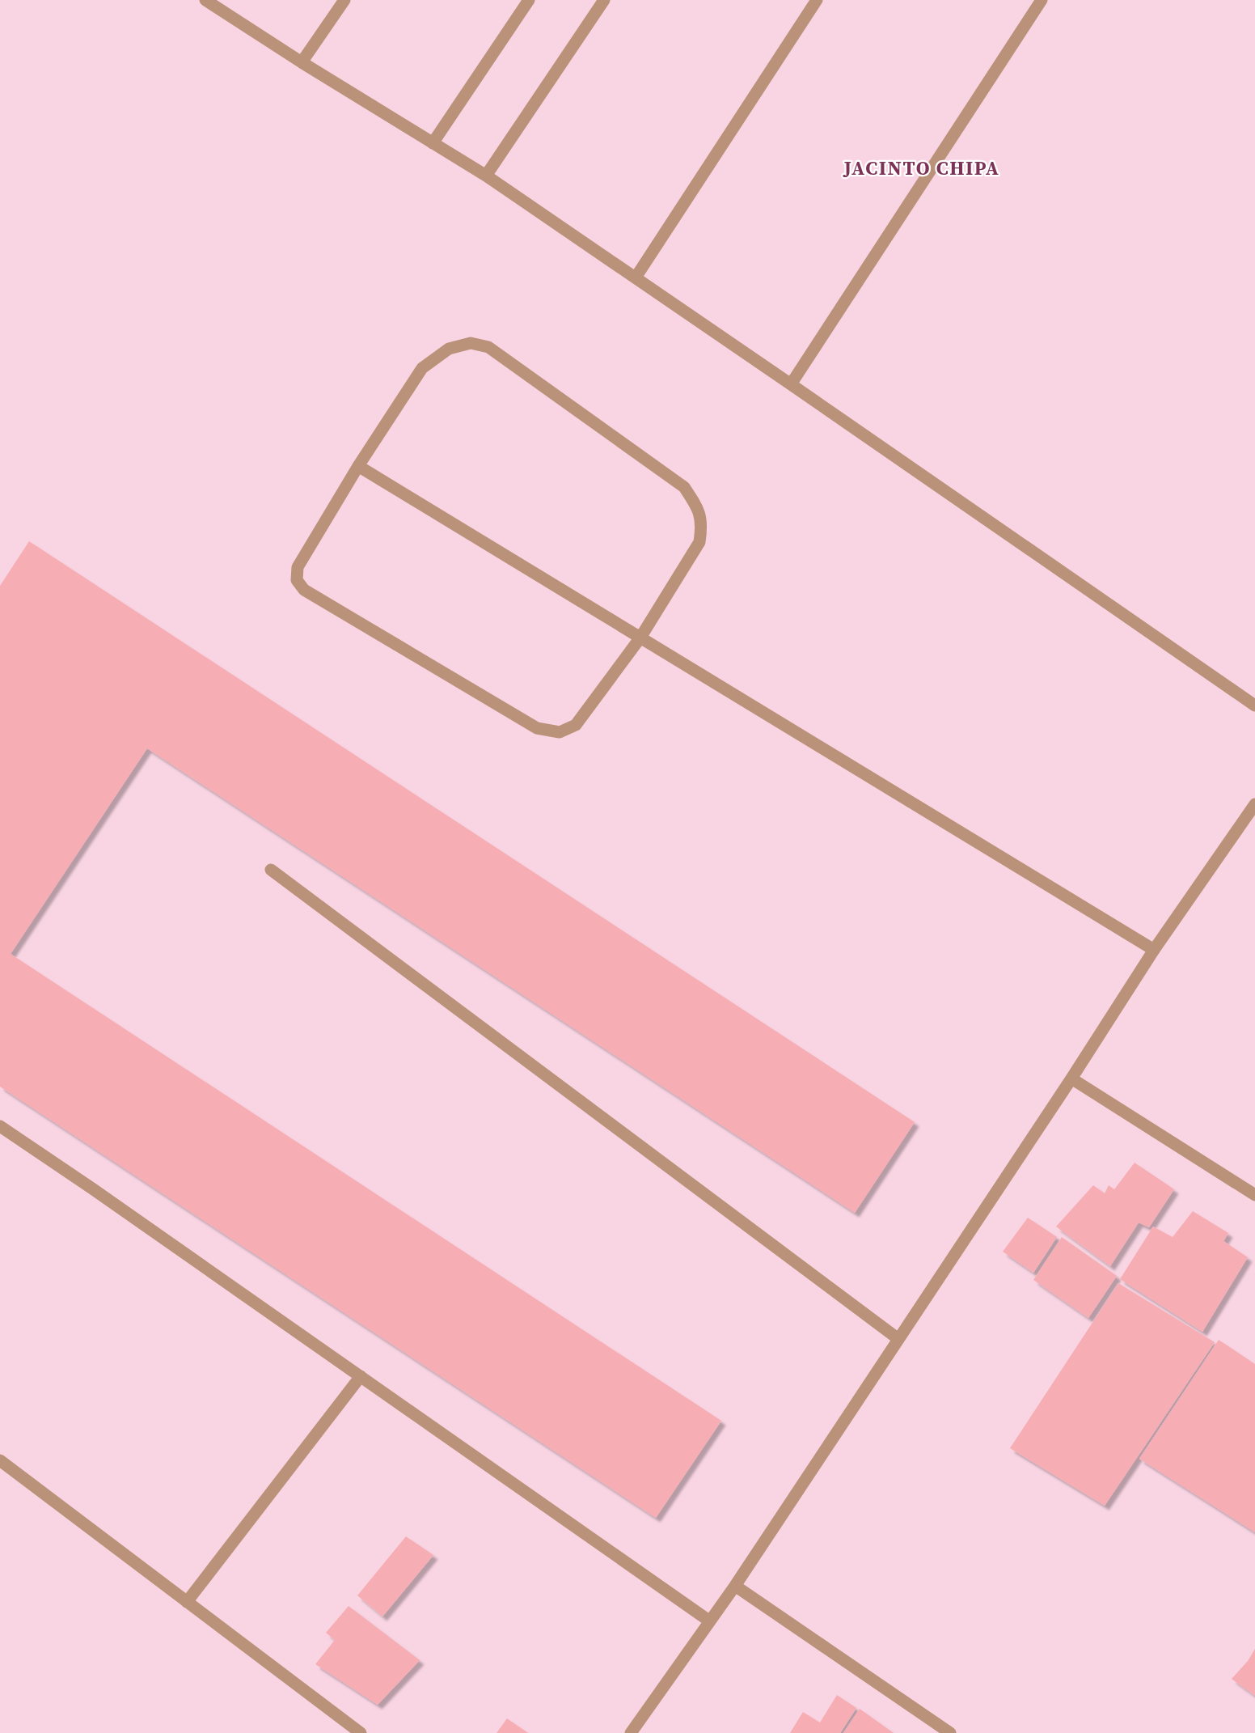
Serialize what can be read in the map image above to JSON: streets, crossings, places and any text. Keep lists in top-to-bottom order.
{
  "districts": ["JACINTO CHIPA"]
}
